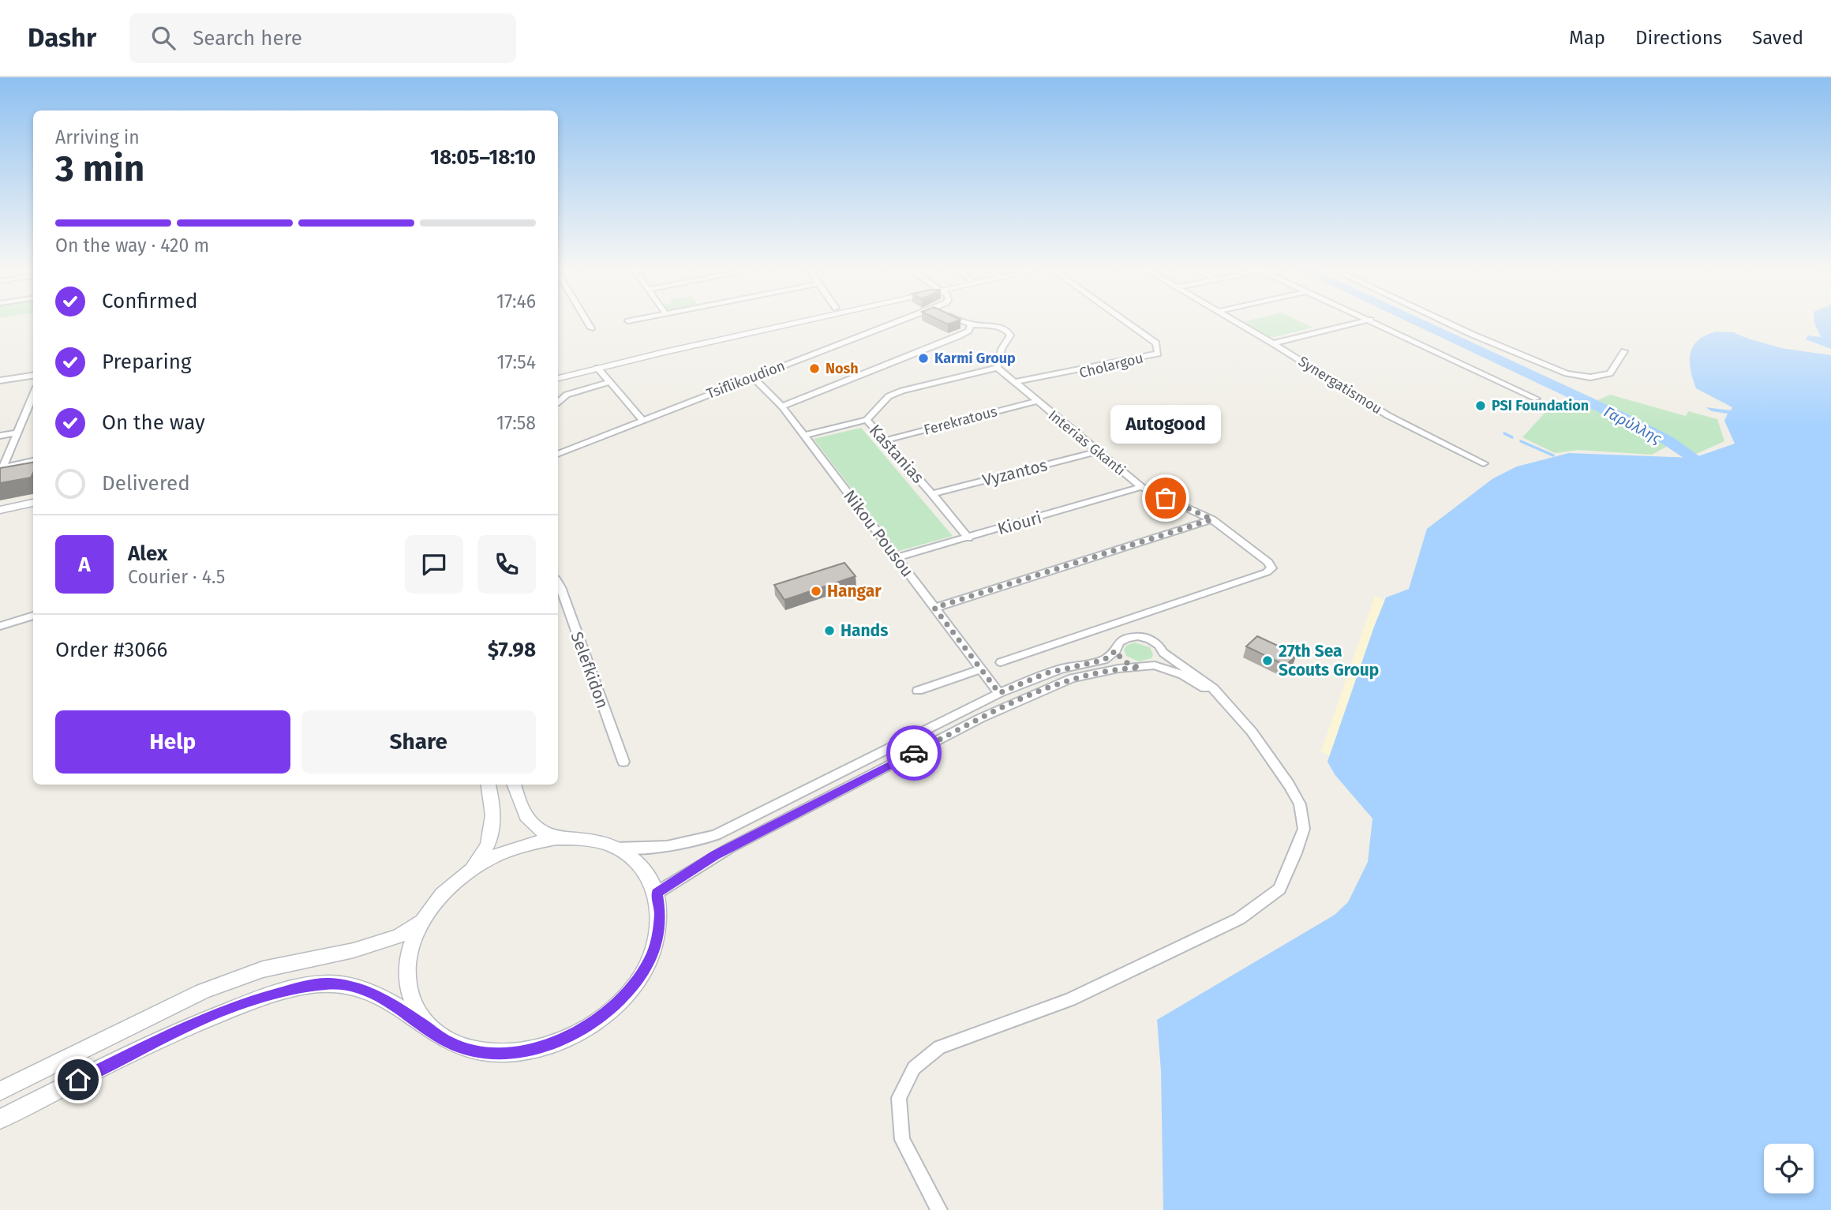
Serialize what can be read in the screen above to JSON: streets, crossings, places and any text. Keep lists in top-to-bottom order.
{
  "streets": {
    "street": [
      "Cholargou",
      "Tsiflikoudion",
      "Synergatismou",
      "Ferekratous",
      "Interias Gkanti",
      "Kastanias",
      "Vyzantos",
      "Kiouri",
      "Nikou Pousou",
      "Selefkidon"
    ]
  },
  "crossings": [
    ["Cholargou", "Interias Gkanti"],
    ["Tsiflikoudion", "Nikou Pousou"],
    ["Ferekratous", "Interias Gkanti"],
    ["Ferekratous", "Kastanias"],
    ["Interias Gkanti", "Vyzantos"],
    ["Interias Gkanti", "Kiouri"],
    ["Kastanias", "Vyzantos"],
    ["Kastanias", "Kiouri"],
    ["Kastanias", "Nikou Pousou"],
    ["Kiouri", "Nikou Pousou"]
  ],
  "water": ["Γαρύλλης"],
  "places": [
    "Karmi Group",
    "Nosh",
    "PSI Foundation",
    "Autogood",
    "Hangar",
    "Hands",
    "27th Sea Scouts Group"
  ],
  "page": {
    "header": "Dashr",
    "search": "Search here",
    "nav": ["Map", "Directions", "Saved"],
    "heading": ["3 min", "Arriving in", "18:05–18:10"],
    "panel": [
      "Alex",
      "Courier · 4.5",
      "Order #3066",
      "$7.98"
    ],
    "bar": "On the way · 420 m",
    "list": [
      ["Confirmed", "17:46"],
      ["Preparing", "17:54"],
      ["On the way", "17:58"],
      "Delivered"
    ],
    "bubble": "Autogood",
    "round": "A",
    "buttons": ["Help", "Share"]
  }
}
